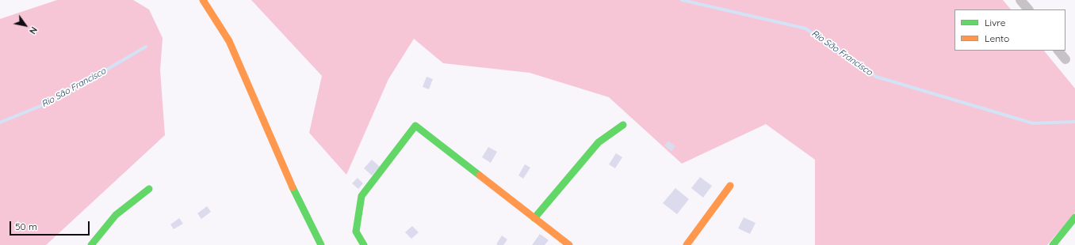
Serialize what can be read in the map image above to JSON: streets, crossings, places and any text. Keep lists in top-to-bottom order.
{
  "water": ["Rio São Francisco"],
  "legend": ["Livre", "Lento"],
  "scale_bar": "50 m",
  "north": "bottom right"
}
